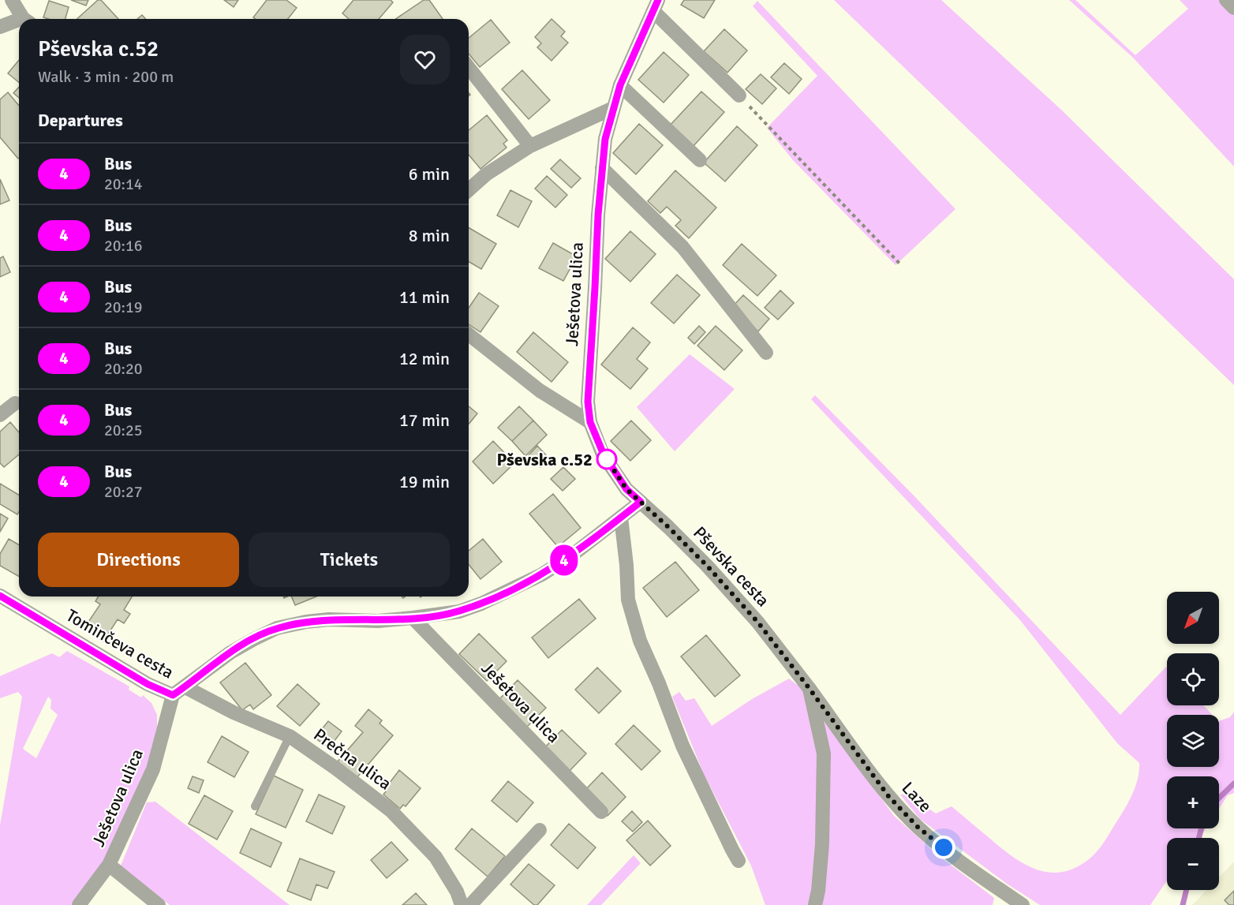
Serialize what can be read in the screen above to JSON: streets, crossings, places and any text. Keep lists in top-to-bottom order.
{
  "streets": {
    "street": [
      "Ješetova ulica",
      "Pševska cesta",
      "Tominčeva cesta",
      "Prečna ulica",
      "Laze"
    ]
  },
  "crossings": [
    ["Ješetova ulica", "Pševska cesta"],
    ["Ješetova ulica", "Tominčeva cesta"],
    ["Ješetova ulica", "Prečna ulica"],
    ["Pševska cesta", "Laze"],
    ["Tominčeva cesta", "Prečna ulica"]
  ],
  "places": ["Pševska c.52"],
  "lines": ["bus line 4"],
  "north": "bottom left",
  "page": {
    "on_map": "4",
    "heading": [
      ["Pševska c.52", "Walk · 3 min · 200 m"],
      "Departures"
    ],
    "list": [
      {
        "mark": "4",
        "name": "Bus",
        "note": "20:14",
        "value": "6 min"
      },
      {
        "mark": "4",
        "name": "Bus",
        "note": "20:16",
        "value": "8 min"
      },
      {
        "mark": "4",
        "name": "Bus",
        "note": "20:19",
        "value": "11 min"
      },
      {
        "mark": "4",
        "name": "Bus",
        "note": "20:20",
        "value": "12 min"
      },
      {
        "mark": "4",
        "name": "Bus",
        "note": "20:25",
        "value": "17 min"
      },
      {
        "mark": "4",
        "name": "Bus",
        "note": "20:27",
        "value": "19 min"
      }
    ],
    "buttons": ["Directions", "Tickets"],
    "map_buttons": ["+", "−"]
  }
}
